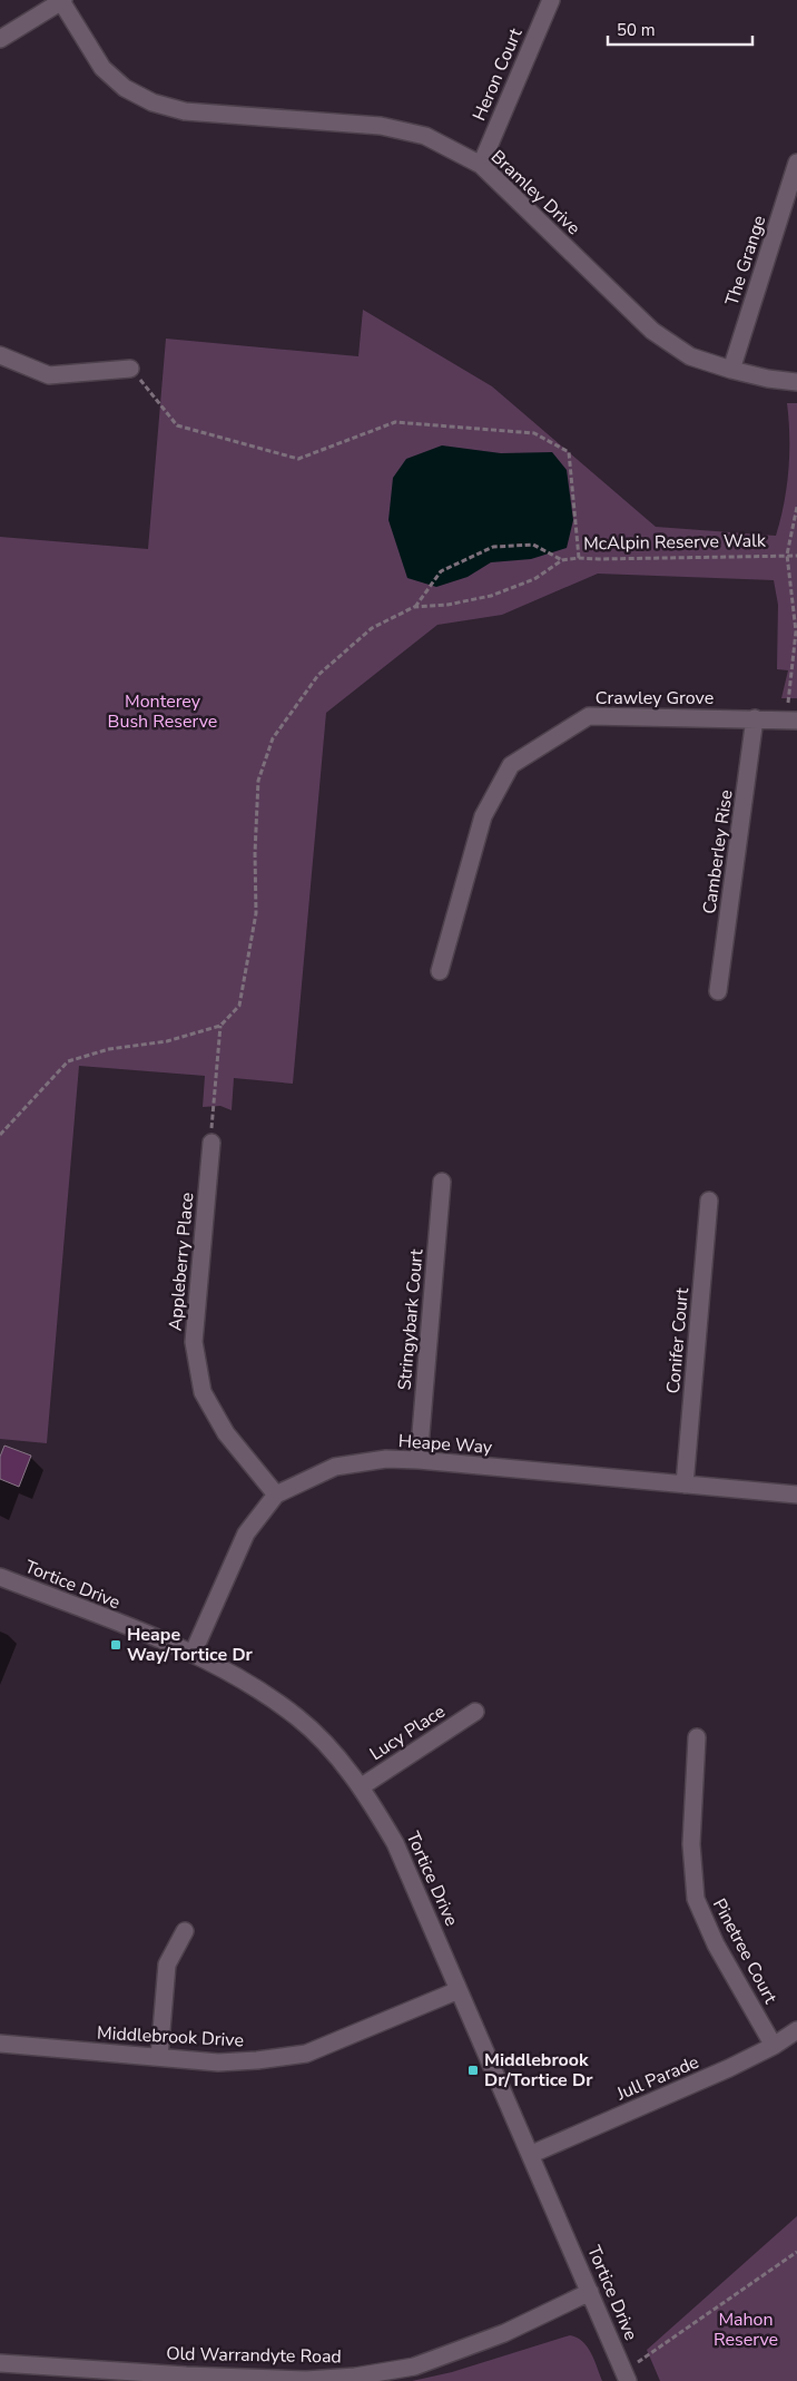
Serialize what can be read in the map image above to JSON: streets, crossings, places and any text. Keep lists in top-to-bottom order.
{
  "streets": {
    "street": [
      "Heron Court",
      "Bramley Drive",
      "The Grange",
      "Crawley Grove",
      "Camberley Rise",
      "Appleberry Place",
      "Stringybark Court",
      "Conifer Court",
      "Heape Way",
      "Tortice Drive",
      "Lucy Place",
      "Pinetree Court",
      "Middlebrook Drive",
      "Jull Parade",
      "Old Warrandyte Road"
    ],
    "path": ["McAlpin Reserve Walk"]
  },
  "crossings": [
    ["Heron Court", "Bramley Drive"],
    ["Bramley Drive", "The Grange"],
    ["Crawley Grove", "Camberley Rise"],
    ["Appleberry Place", "Heape Way"],
    ["Stringybark Court", "Heape Way"],
    ["Conifer Court", "Heape Way"],
    ["Heape Way", "Tortice Drive"],
    ["Tortice Drive", "Lucy Place"],
    ["Tortice Drive", "Middlebrook Drive"],
    ["Tortice Drive", "Jull Parade"],
    ["Tortice Drive", "Old Warrandyte Road"],
    ["Pinetree Court", "Jull Parade"]
  ],
  "parks": ["Monterey Bush Reserve", "Mahon Reserve"],
  "places": {
    "transit": ["Heape Way/Tortice Dr", "Middlebrook Dr/Tortice Dr"]
  },
  "scale_bar": "50 m"
}
